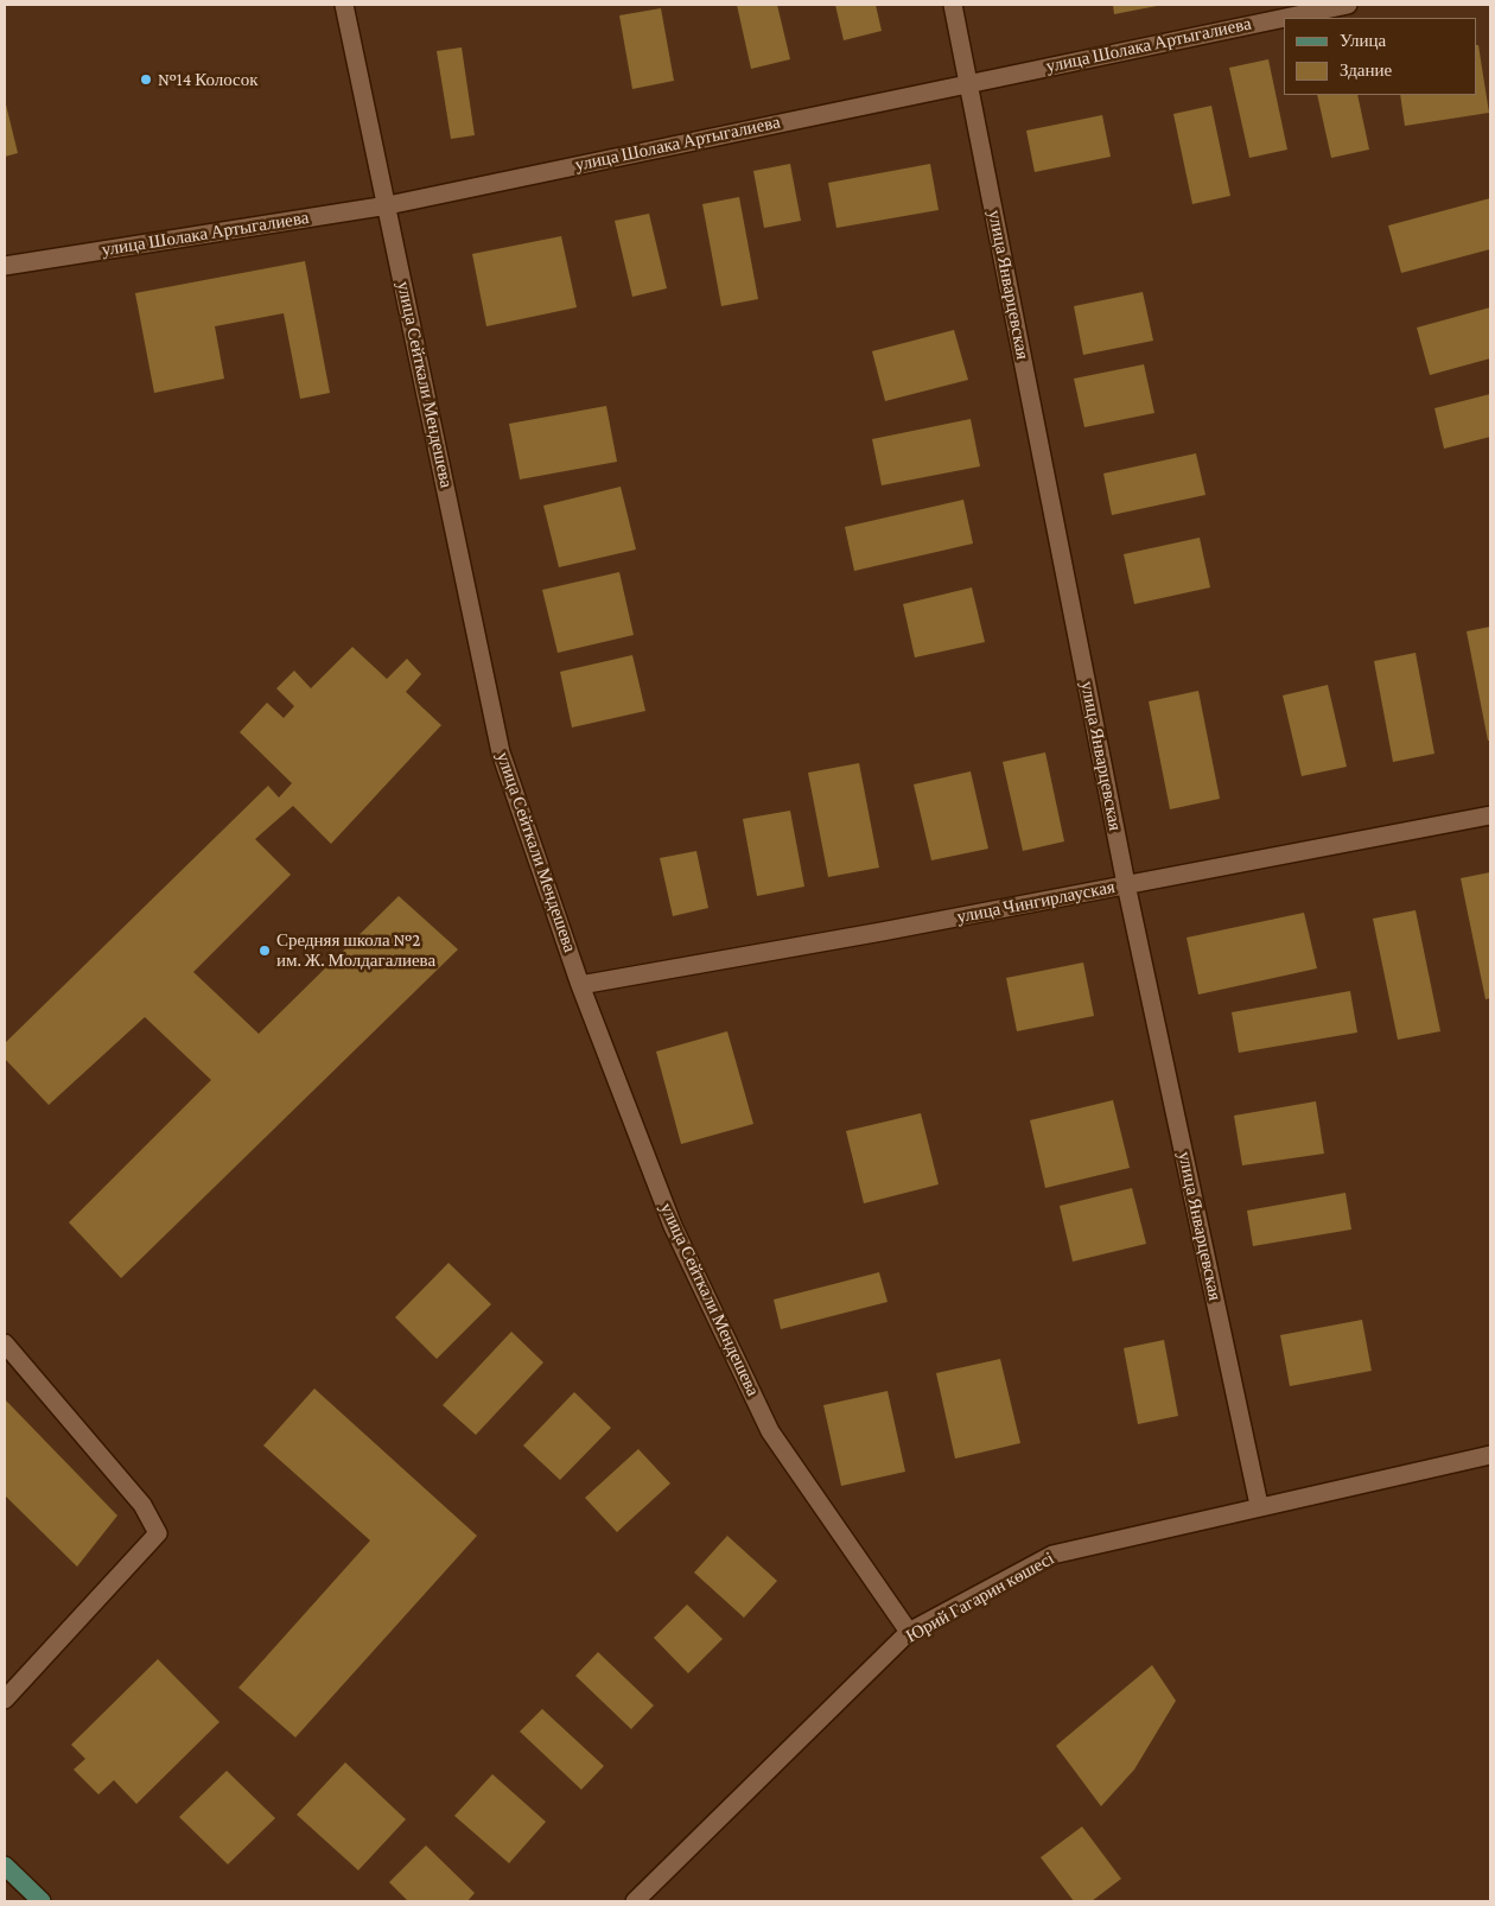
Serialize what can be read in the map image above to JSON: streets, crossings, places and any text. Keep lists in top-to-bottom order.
{
  "streets": {
    "street": [
      "улица Шолака Артыгалиева",
      "улица Январцевская",
      "улица Сейткали Мендешева",
      "улица Чингирлауская",
      "Юрий Гагарин көшесі"
    ]
  },
  "crossings": [
    ["улица Шолака Артыгалиева", "улица Январцевская"],
    ["улица Шолака Артыгалиева", "улица Сейткали Мендешева"],
    ["улица Январцевская", "улица Чингирлауская"],
    ["улица Январцевская", "Юрий Гагарин көшесі"],
    ["улица Сейткали Мендешева", "улица Чингирлауская"],
    ["улица Сейткали Мендешева", "Юрий Гагарин көшесі"]
  ],
  "places": ["№14 Колосок", "Средняя школа №2 им. Ж. Молдагалиева"],
  "legend": ["Улица", "Здание"]
}
